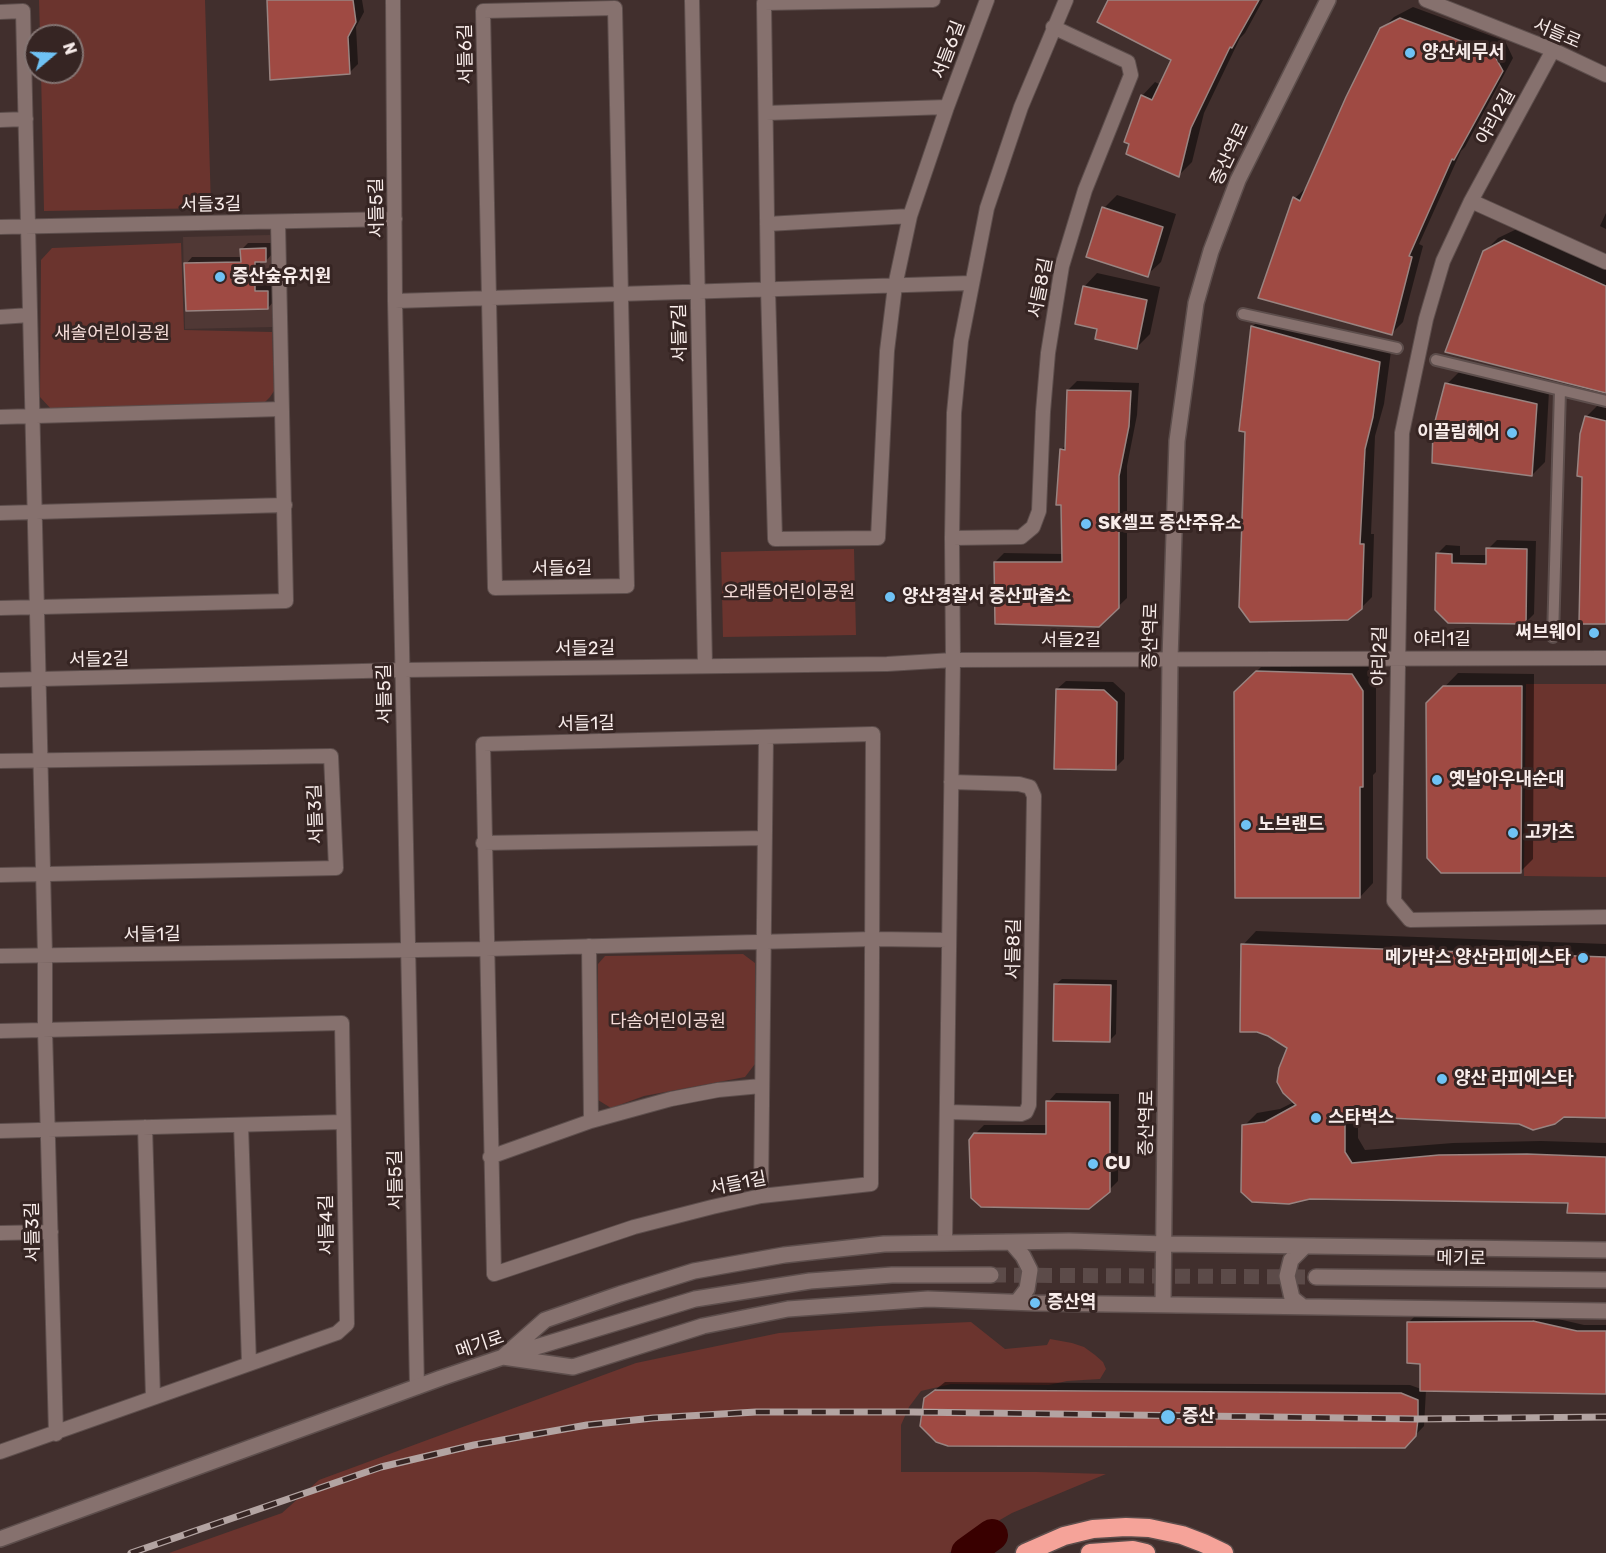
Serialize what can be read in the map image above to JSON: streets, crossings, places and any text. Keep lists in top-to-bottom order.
{
  "streets": {
    "street": [
      "서들로",
      "서들6길",
      "야리2길",
      "증산역로",
      "서들3길",
      "서들5길",
      "서들8길",
      "서들7길",
      "야리1길",
      "서들2길",
      "서들1길",
      "서들4길",
      "메기로"
    ]
  },
  "crossings": [
    ["서들로", "야리2길"],
    ["야리2길", "야리1길"],
    ["증산역로", "야리1길"],
    ["증산역로", "서들2길"],
    ["서들3길", "서들5길"],
    ["서들3길", "서들2길"],
    ["서들3길", "서들1길"],
    ["서들3길", "서들4길"],
    ["서들5길", "서들2길"],
    ["서들5길", "서들1길"],
    ["서들5길", "메기로"],
    ["서들7길", "서들2길"],
    ["야리1길", "서들2길"]
  ],
  "parks": ["새솔어린이공원", "오래뜰어린이공원", "다솜어린이공원"],
  "places": [
    "양산세무서",
    "증산숲유치원",
    "이끌림헤어",
    "SK셀프 증산주유소",
    "양산경찰서 증산파출소",
    "써브웨이",
    "옛날아우내순대",
    "노브랜드",
    "고카츠",
    "메가박스 양산라피에스타",
    "양산 라피에스타",
    "스타벅스",
    "CU",
    "증산역",
    "증산"
  ],
  "north": "right"
}
